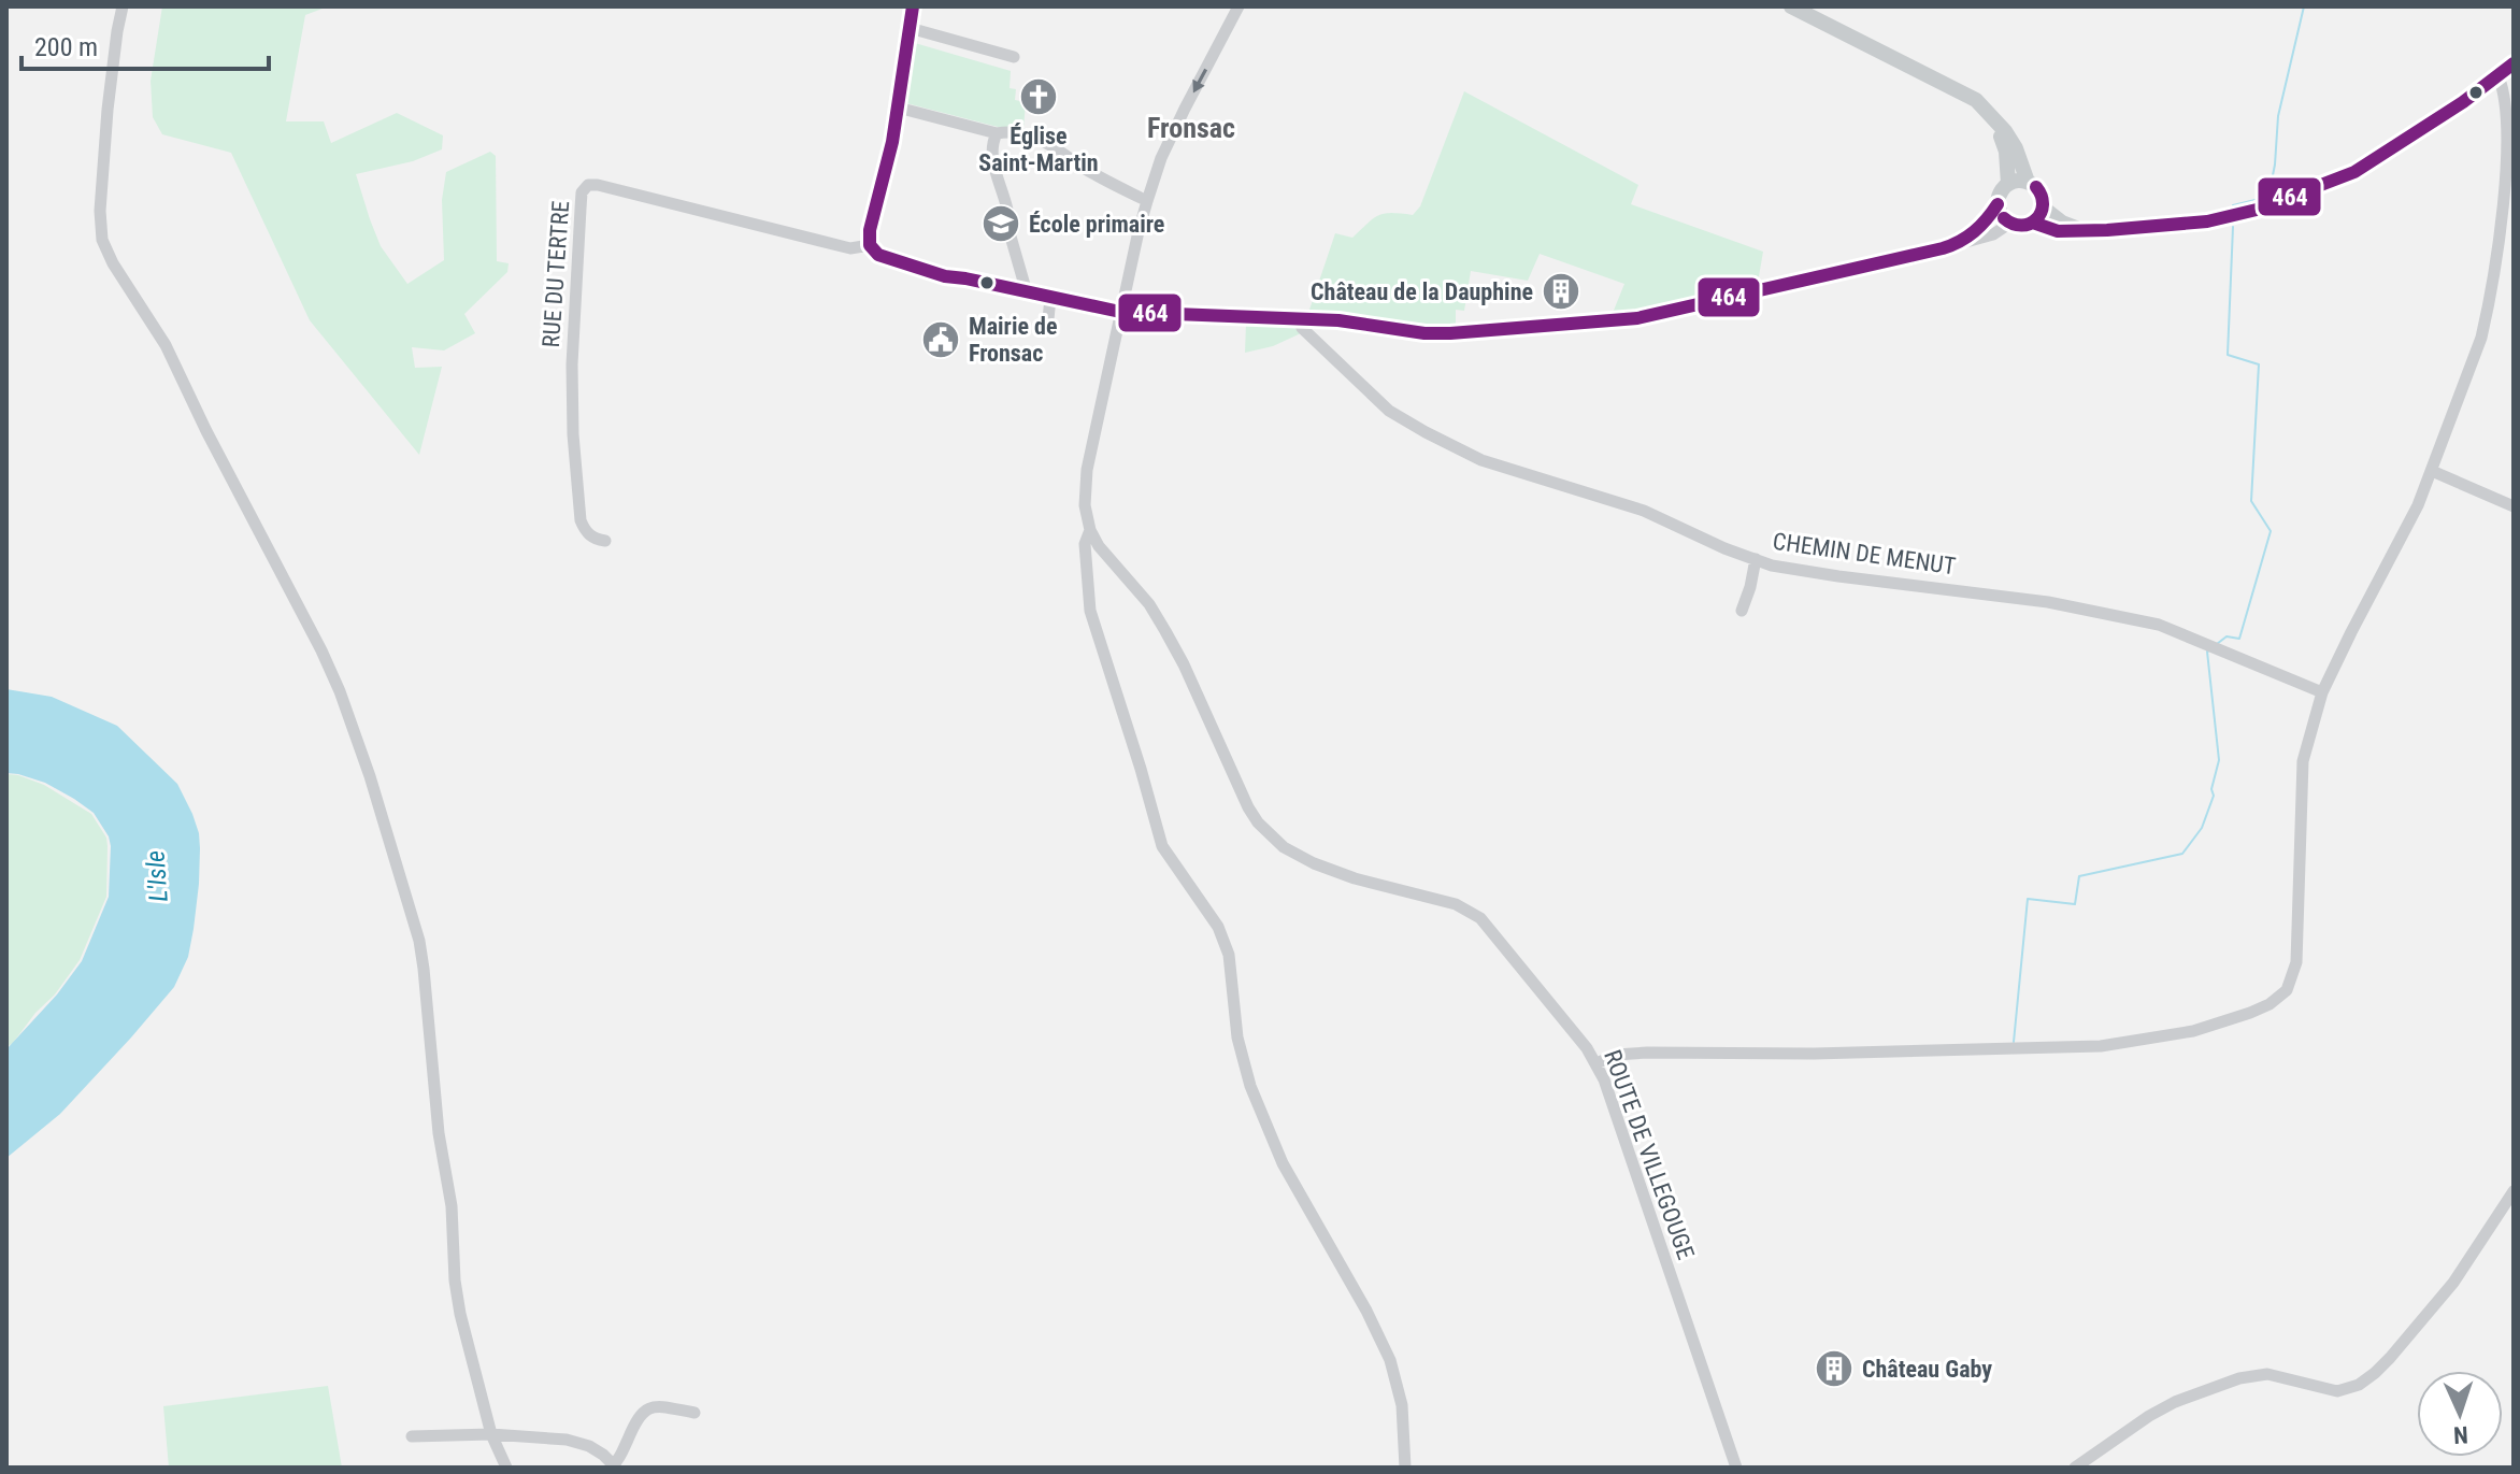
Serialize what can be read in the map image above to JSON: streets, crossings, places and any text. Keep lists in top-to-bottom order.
{
  "streets": {
    "street": ["RUE DU TERTRE", "CHEMIN DE MENUT", "ROUTE DE VILLEGOUGE"]
  },
  "districts": ["Fronsac"],
  "water": ["L'Isle"],
  "places": {
    "church": ["Église Saint-Martin"],
    "school or university": ["École primaire"],
    "building": ["Château de la Dauphine", "Château Gaby"],
    "public building": ["Mairie de Fronsac"]
  },
  "lines": ["transit line 464"],
  "scale_bar": "200 m",
  "north": "bottom"
}
